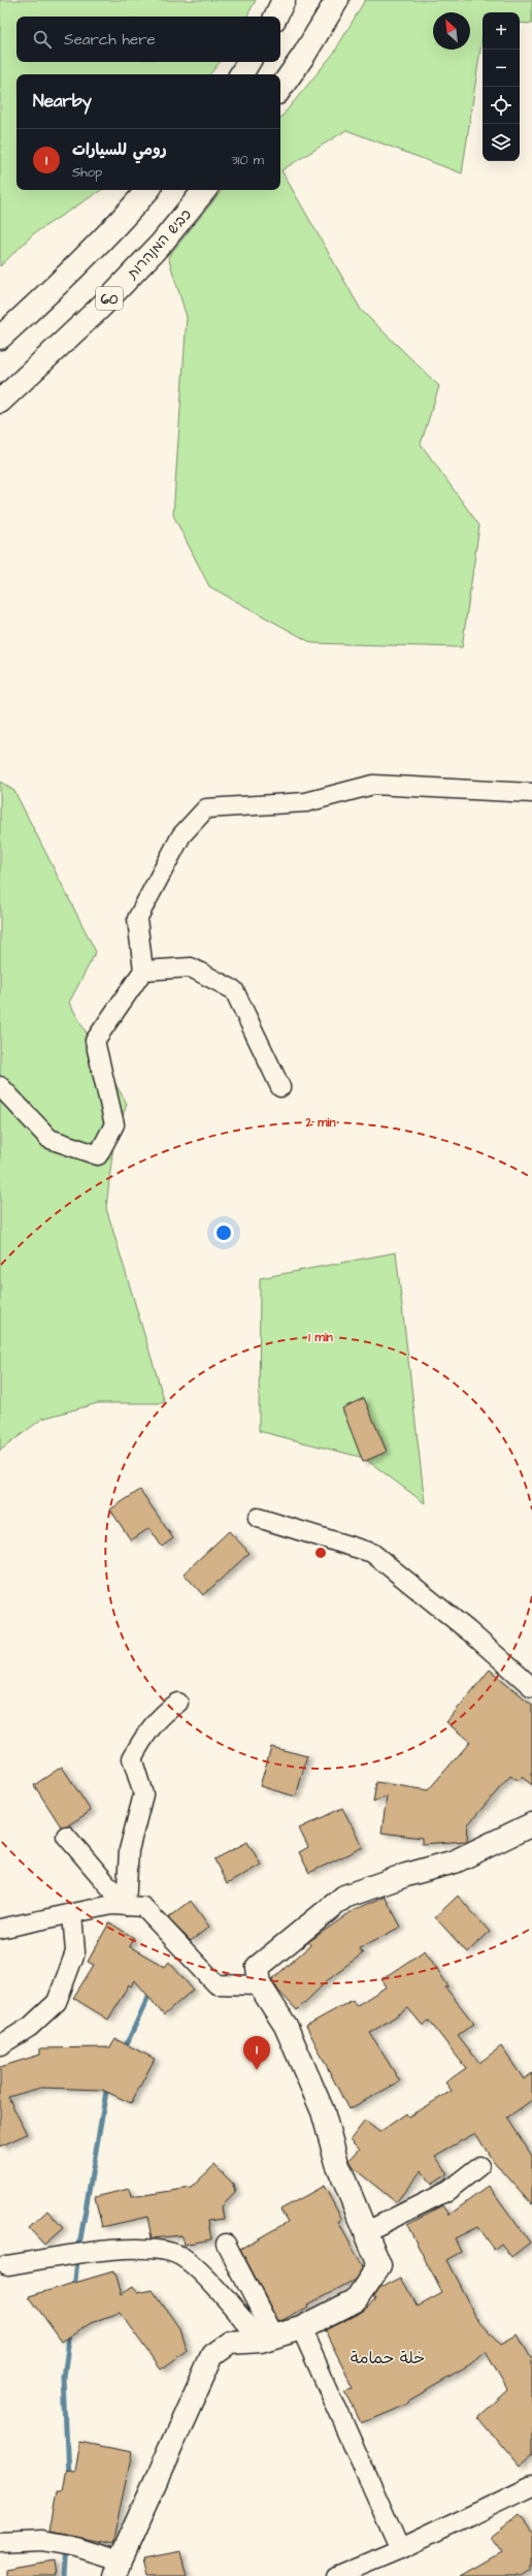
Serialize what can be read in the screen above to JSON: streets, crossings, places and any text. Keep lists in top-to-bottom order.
{
  "streets": {
    "main road": ["כביש המנהרות", "60"]
  },
  "districts": ["خلة حمامة"],
  "north": "top left",
  "page": {
    "map_buttons": ["+", "−"],
    "search": "Search here",
    "heading": "Nearby",
    "list": [
      {
        "mark": "1",
        "name": "رومي للسيارات",
        "note": "Shop",
        "value": "310 m"
      }
    ],
    "pins": "1"
  },
  "rings": ["2 min", "1 min"]
}
